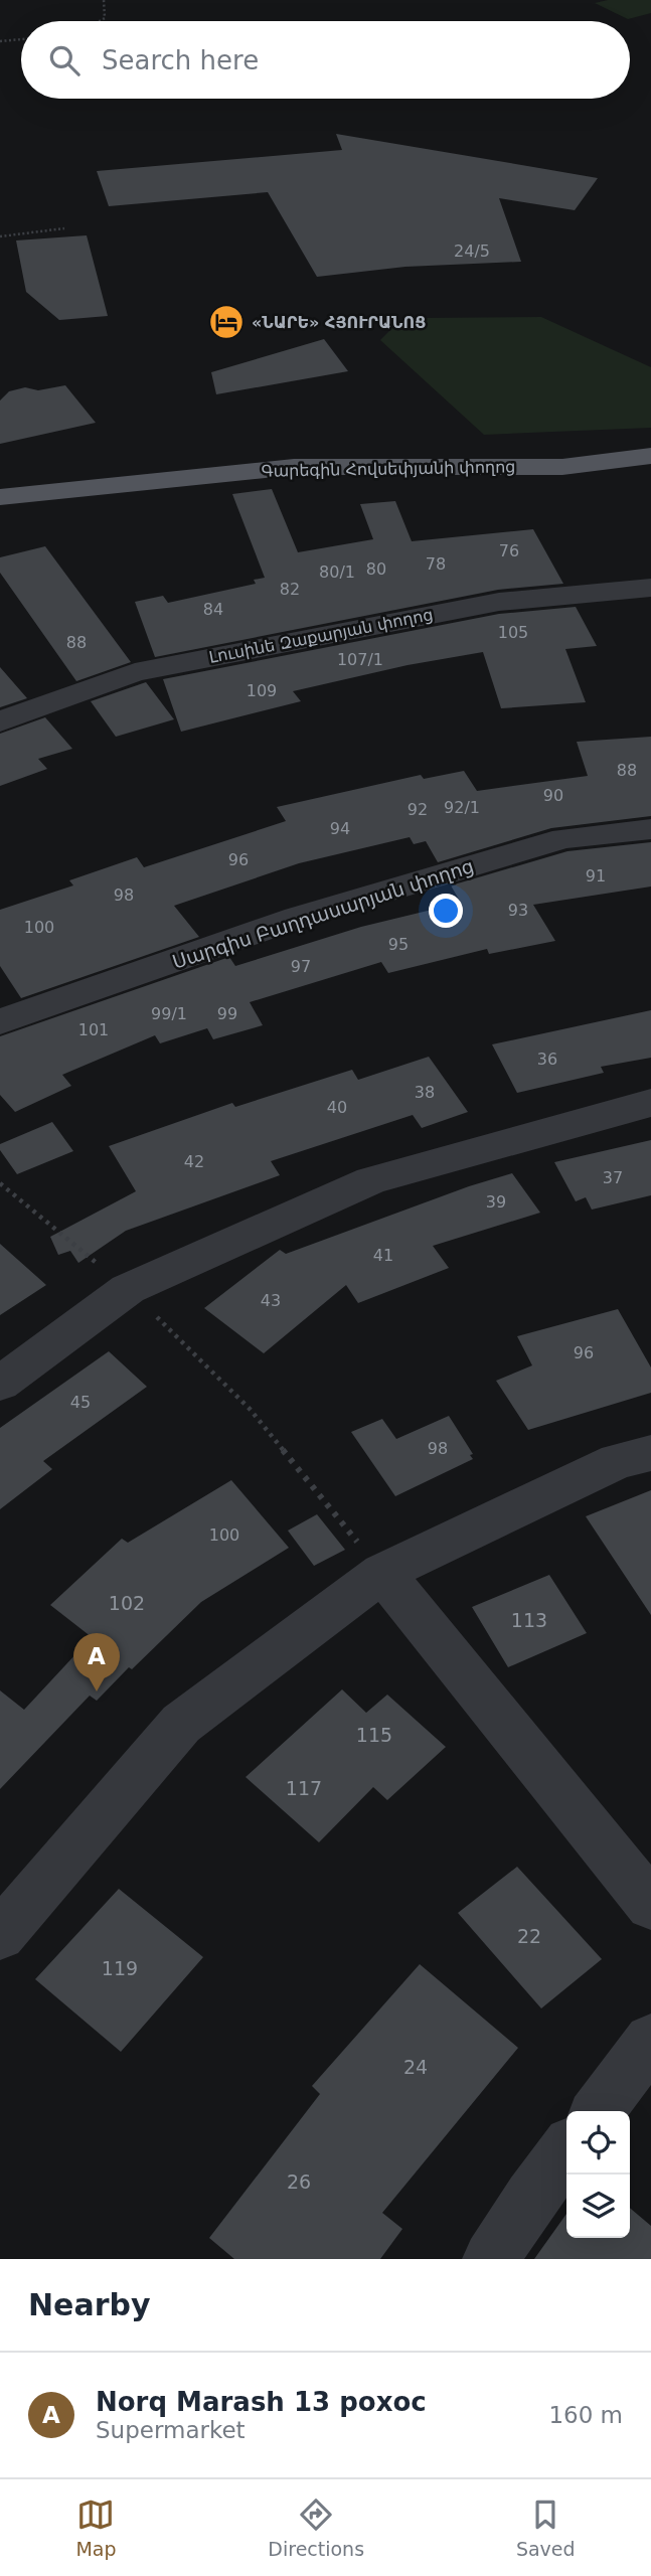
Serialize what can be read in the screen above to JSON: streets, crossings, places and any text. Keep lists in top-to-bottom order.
{
  "streets": {
    "main road": ["Գարեգին Հովսեփյանի փողոց"],
    "street": ["Լուսինե Զաքարյան փողոց", "Սարգիս Բաղդասարյան փողոց"]
  },
  "places": {
    "hotel": ["«ՆԱՐԵ» ՀՅՈՒՐԱՆՈՑ"]
  },
  "house_numbers": [
    "24/5",
    "76",
    "78",
    "80",
    "80/1",
    "82",
    "84",
    "105",
    "88",
    "107/1",
    "109",
    "88",
    "90",
    "92/1",
    "92",
    "94",
    "96",
    "91",
    "98",
    "93",
    "100",
    "95",
    "97",
    "99/1",
    "99",
    "101",
    "36",
    "38",
    "40",
    "42",
    "37",
    "39",
    "41",
    "43",
    "96",
    "45",
    "98",
    "100",
    "102",
    "113",
    "115",
    "117",
    "22",
    "119",
    "24",
    "26"
  ],
  "page": {
    "search": "Search here",
    "pins": "A",
    "heading": "Nearby",
    "list": [
      {
        "mark": "A",
        "name": "Norq Marash 13 poxoc",
        "note": "Supermarket",
        "value": "160 m"
      }
    ],
    "nav": ["Map", "Directions", "Saved"]
  }
}
